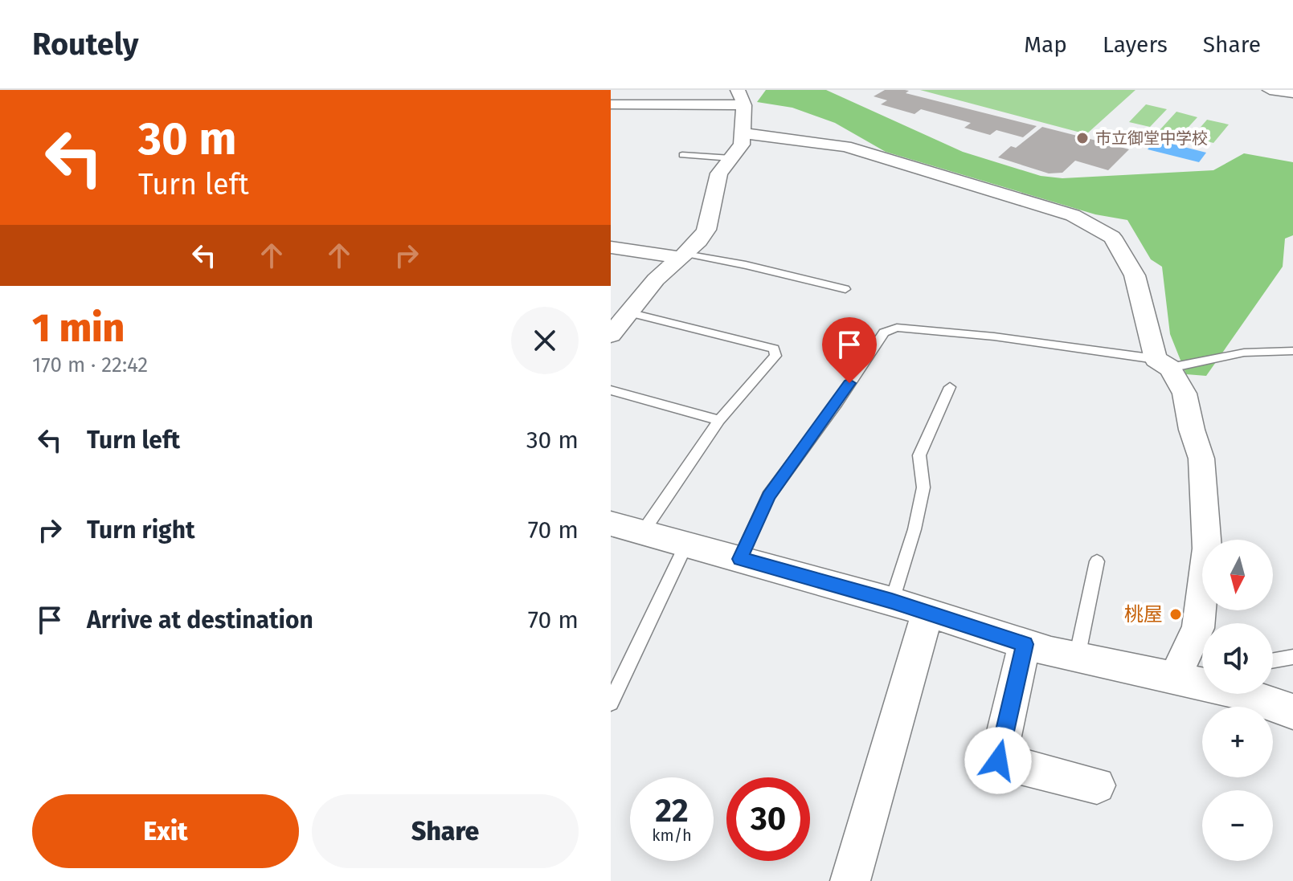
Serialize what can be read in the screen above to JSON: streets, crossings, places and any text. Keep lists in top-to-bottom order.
{
  "places": ["市立御堂中学校", "桃屋"],
  "north": "bottom",
  "page": {
    "header": "Routely",
    "nav": ["Map", "Layers", "Share"],
    "turn": ["30 m", "Turn left"],
    "heading": ["1 min", "170 m · 22:42"],
    "list": [
      {
        "name": "Turn left",
        "value": "30 m"
      },
      {
        "name": "Turn right",
        "value": "70 m"
      },
      {
        "name": "Arrive at destination",
        "value": "70 m"
      }
    ],
    "map_buttons": ["+", "−"],
    "speed": "22 km/h",
    "limit": "30",
    "buttons": ["Exit", "Share"]
  }
}
